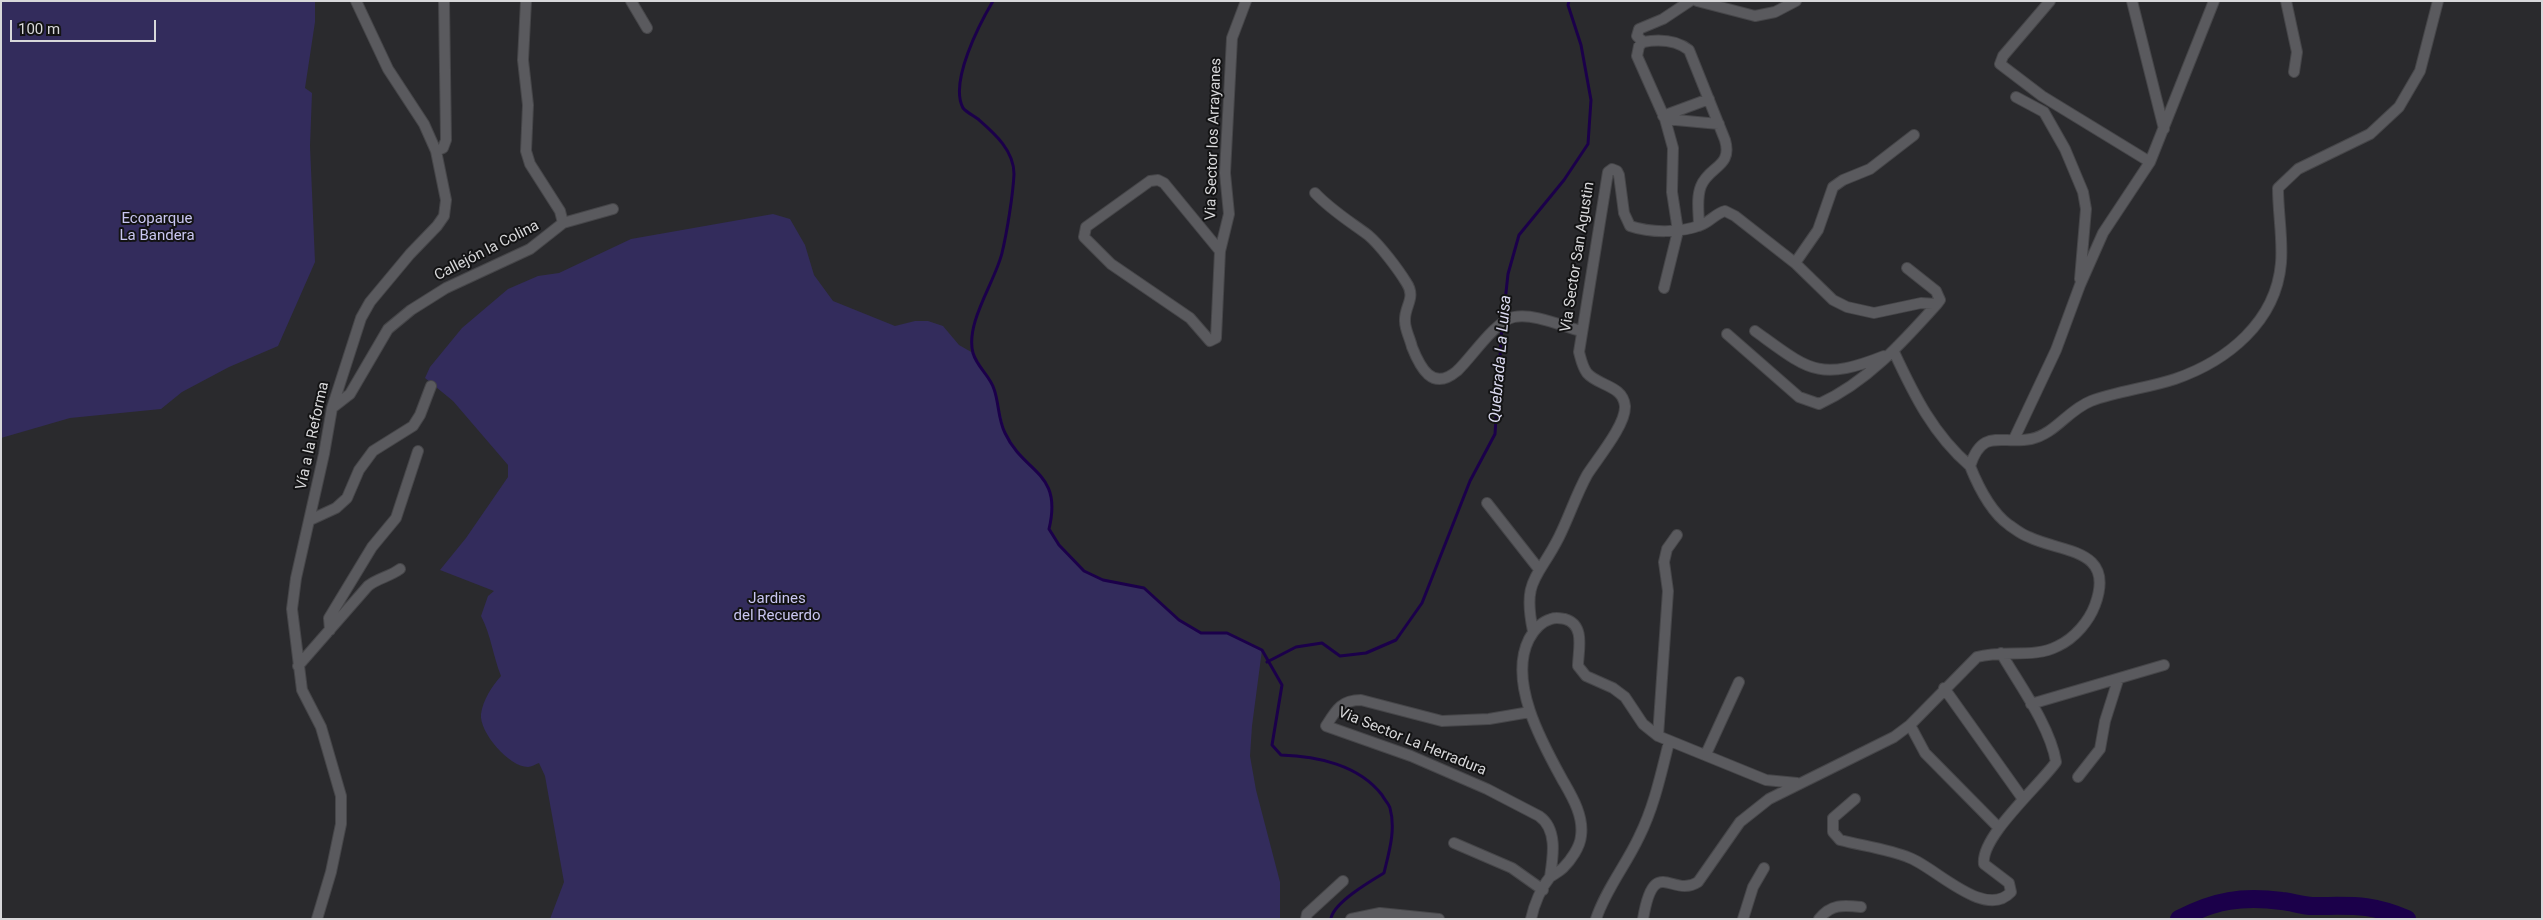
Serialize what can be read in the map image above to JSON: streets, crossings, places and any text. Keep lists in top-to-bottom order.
{
  "streets": {
    "street": [
      "Via Sector los Arrayanes",
      "Callejón la Colina",
      "Via Sector San Agustin",
      "Vía a la Reforma",
      "Via Sector La Herradura"
    ]
  },
  "crossings": [
    ["Callejón la Colina", "Vía a la Reforma"]
  ],
  "water": ["Quebrada La Luisa"],
  "parks": ["Ecoparque La Bandera", "Jardines del Recuerdo"],
  "scale_bar": "100 m"
}
